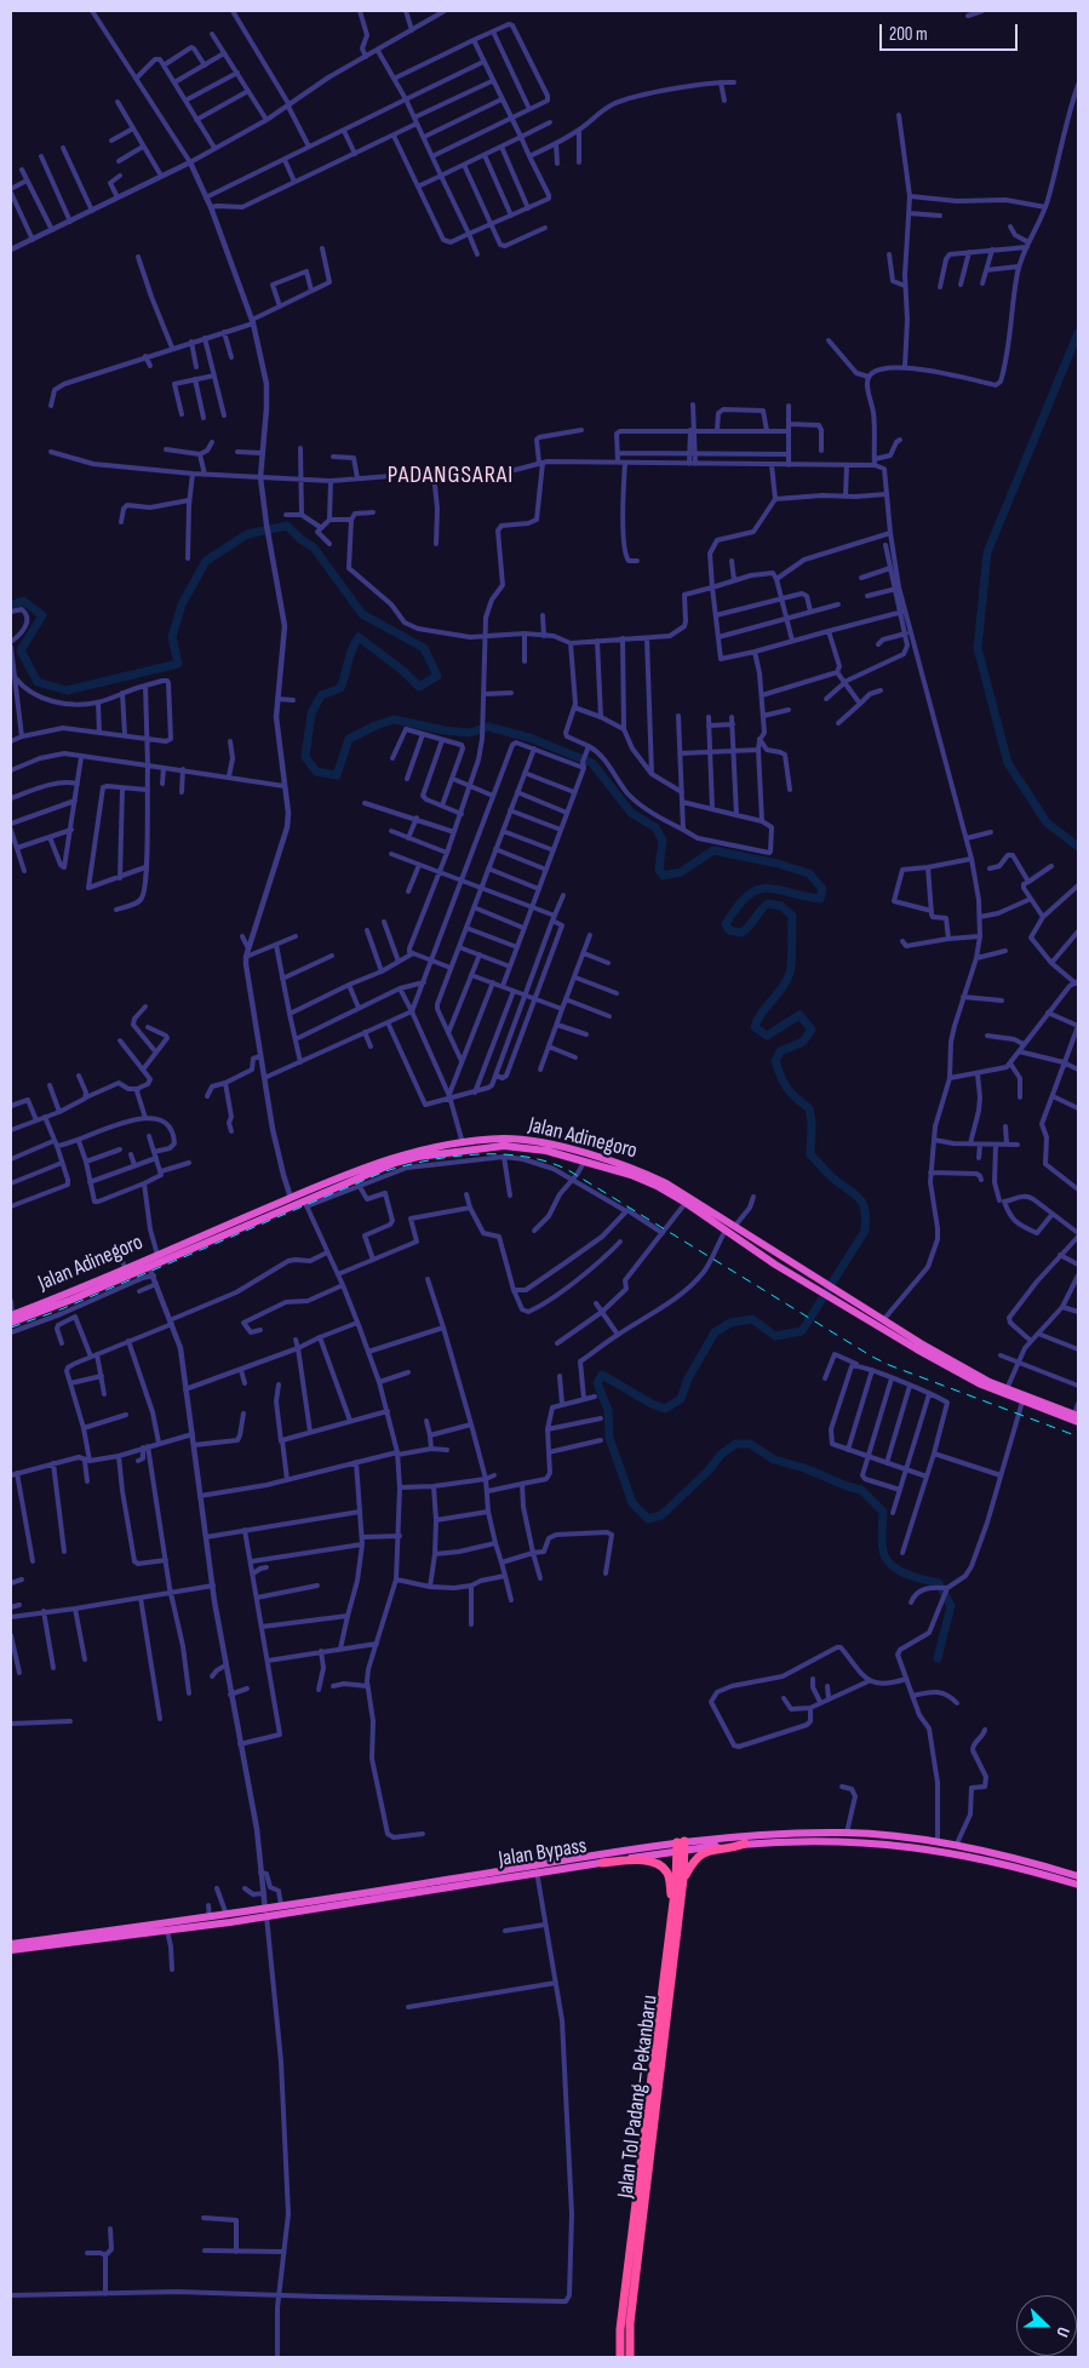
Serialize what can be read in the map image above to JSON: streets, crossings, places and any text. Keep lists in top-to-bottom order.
{
  "streets": {
    "highway": ["Jalan Adinegoro", "Jalan Bypass", "Jalan Tol Padang–Pekanbaru"]
  },
  "crossings": [
    ["Jalan Bypass", "Jalan Tol Padang–Pekanbaru"]
  ],
  "districts": ["PADANGSARAI"],
  "scale_bar": "200 m",
  "north": "right"
}
